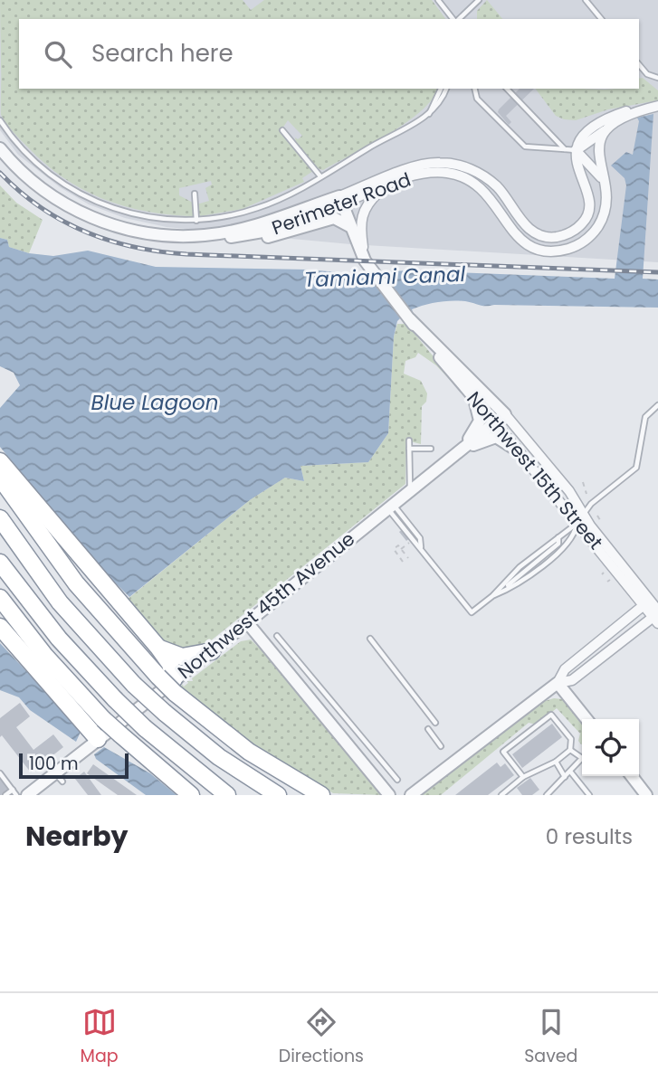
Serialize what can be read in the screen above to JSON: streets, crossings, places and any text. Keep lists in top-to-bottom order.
{
  "streets": {
    "street": ["Perimeter Road", "Northwest 15th Street", "Northwest 45th Avenue"]
  },
  "crossings": [
    ["Perimeter Road", "Northwest 15th Street"],
    ["Northwest 15th Street", "Northwest 45th Avenue"]
  ],
  "water": ["Tamiami Canal", "Blue Lagoon"],
  "scale_bar": "100 m",
  "page": {
    "search": "Search here",
    "scale": "100 m",
    "heading": ["Nearby", "0 results"],
    "nav": ["Map", "Directions", "Saved"]
  }
}
